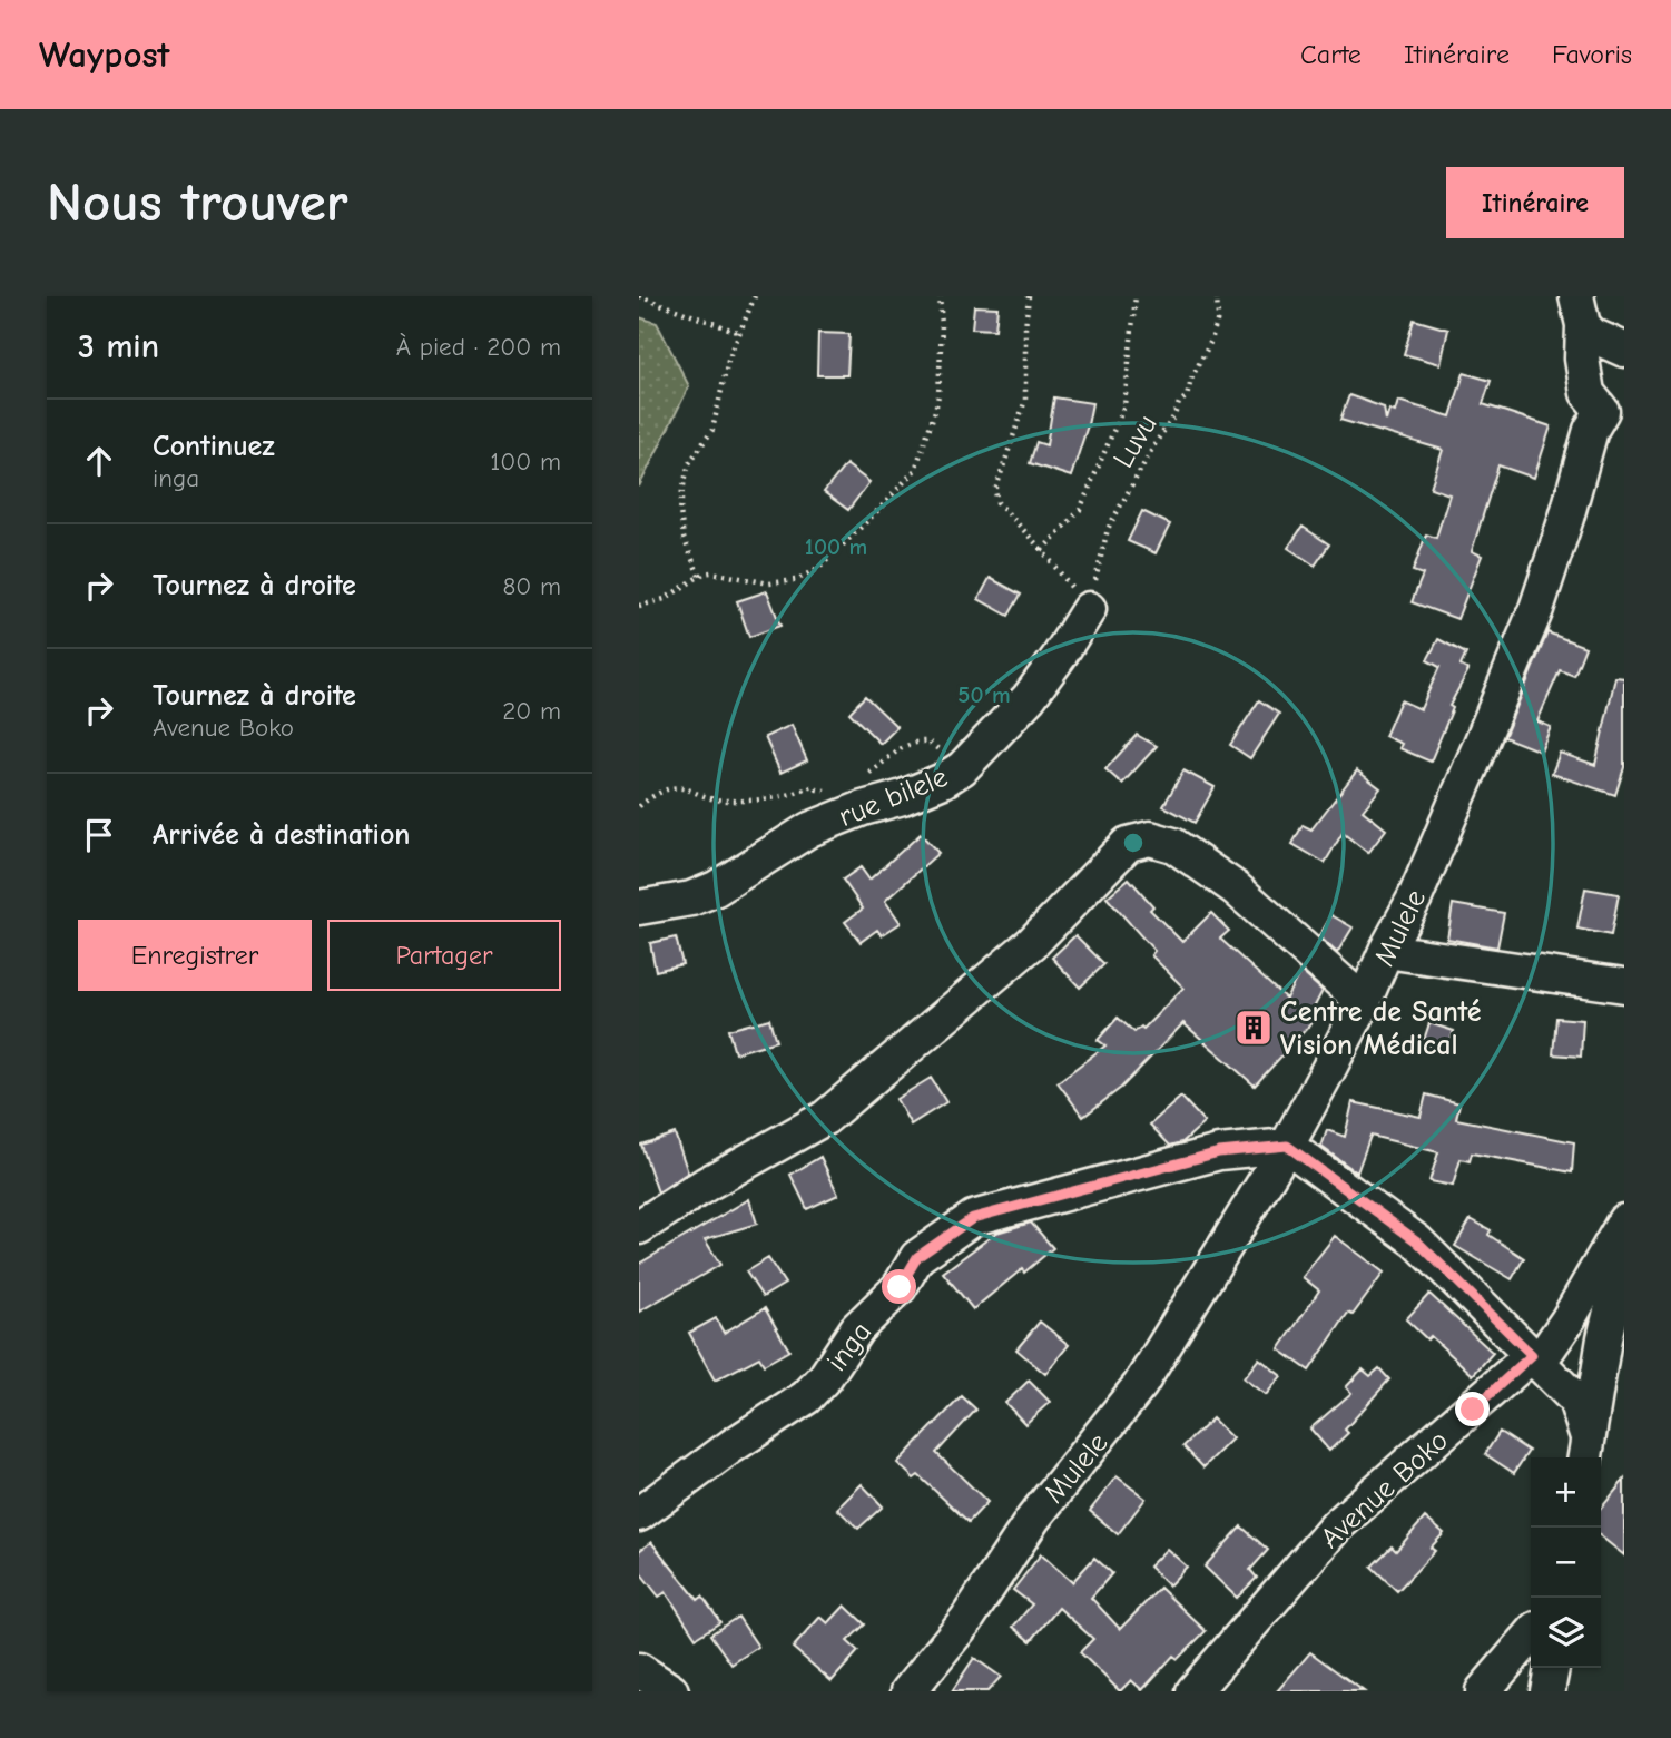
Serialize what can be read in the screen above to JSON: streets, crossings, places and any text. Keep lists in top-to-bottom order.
{
  "streets": {
    "street": [
      "rue bilele",
      "Mulele",
      "inga",
      "Avenue Boko"
    ],
    "path": ["Luvu"]
  },
  "crossings": [
    ["Luvu", "rue bilele"],
    ["Mulele", "inga"]
  ],
  "places": {
    "building": ["Centre de Santé Vision Médical"]
  },
  "page": {
    "header": "Waypost",
    "nav": ["Carte", "Itinéraire", "Favoris"],
    "buttons": [
      "Itinéraire",
      ["Enregistrer", "Partager"]
    ],
    "title": "Nous trouver",
    "heading": ["3 min", "À pied · 200 m"],
    "list": [
      ["Continuez", "inga", "100 m"],
      ["Tournez à droite", "80 m"],
      ["Tournez à droite", "Avenue Boko", "20 m"],
      "Arrivée à destination"
    ],
    "map_buttons": ["+", "−"]
  },
  "rings": ["100 m", "50 m"]
}
